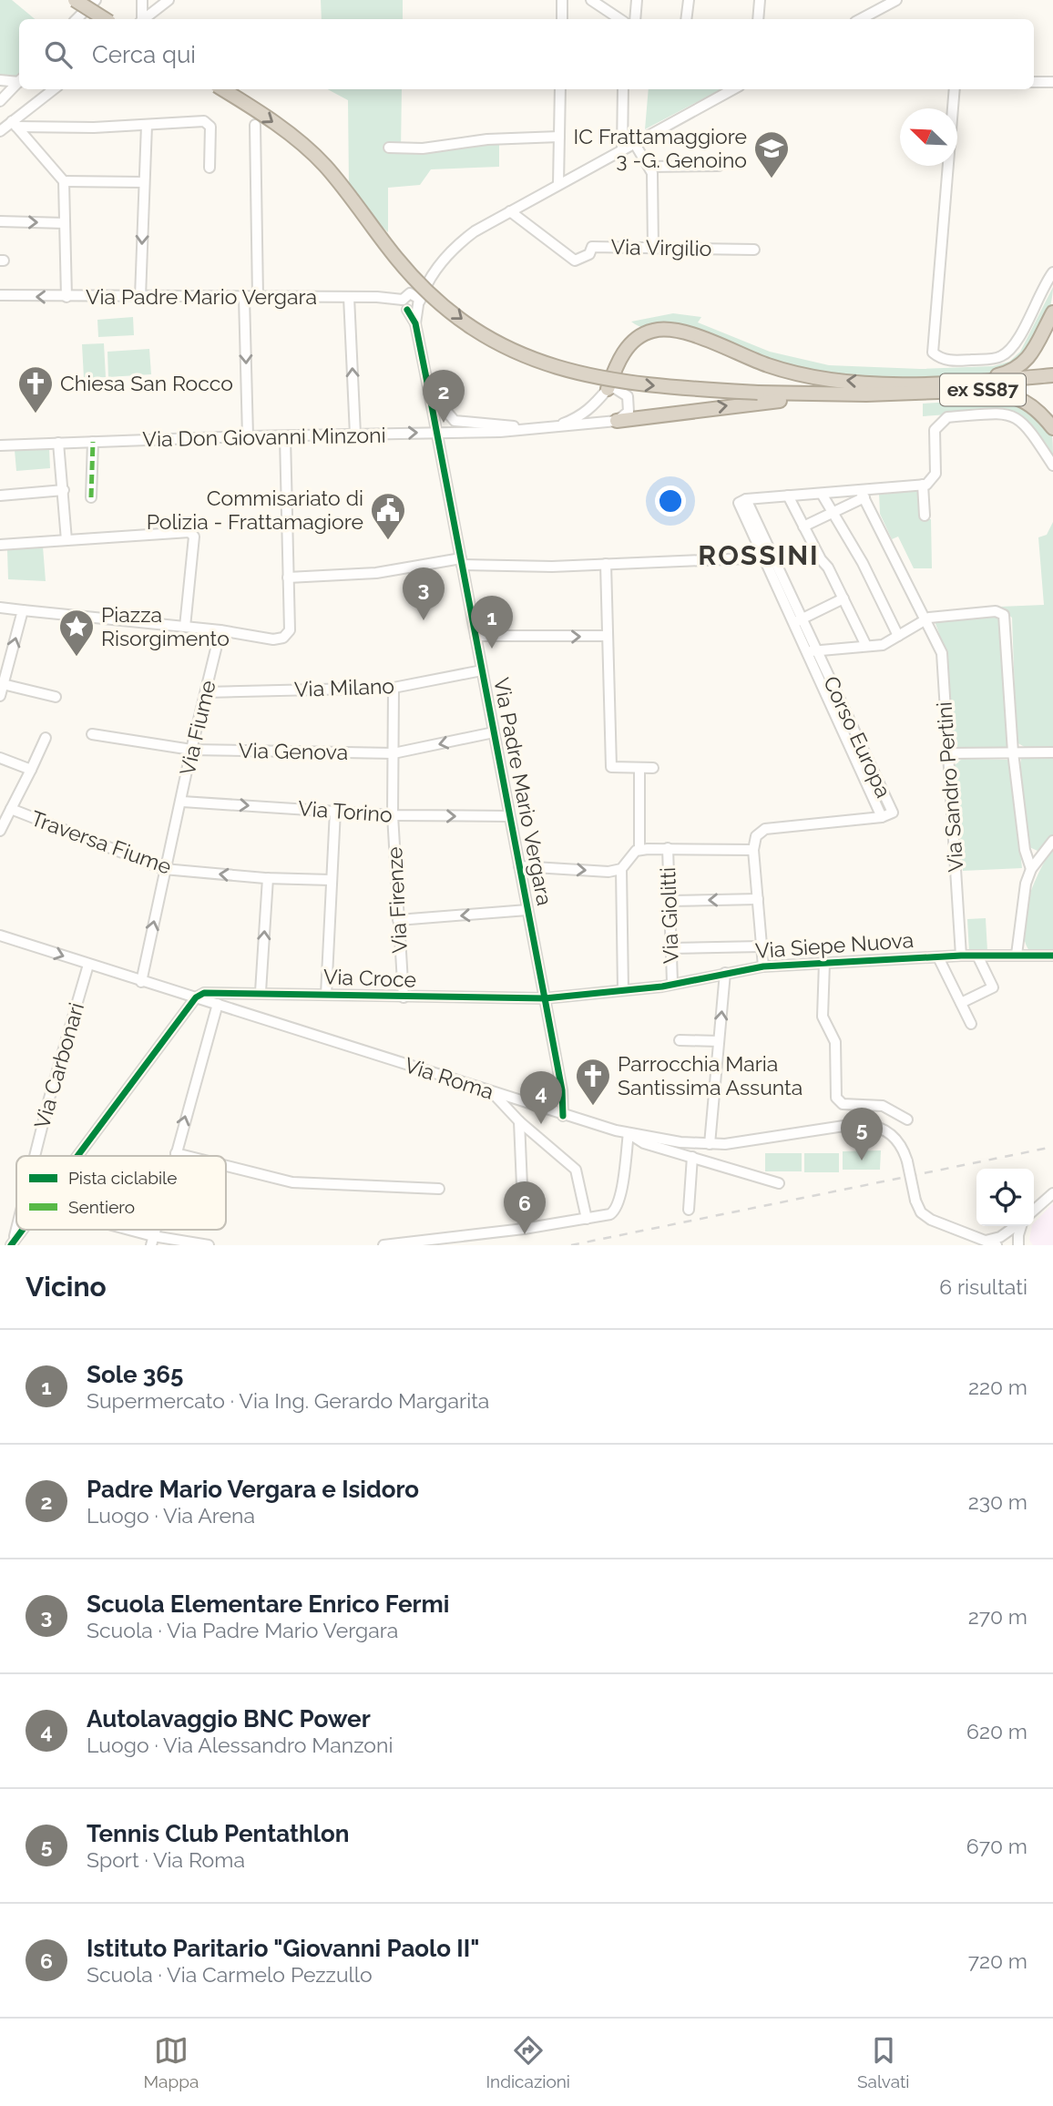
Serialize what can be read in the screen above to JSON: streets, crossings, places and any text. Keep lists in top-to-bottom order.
{
  "streets": {
    "highway": ["ex SS87"],
    "street": [
      "Via Virgilio",
      "Via Padre Mario Vergara",
      "Via Don Giovanni Minzoni",
      "Via Milano",
      "Via Fiume",
      "Corso Europa",
      "Via Genova",
      "Via Sandro Pertini",
      "Via Torino",
      "Traversa Fiume",
      "Via Firenze",
      "Via Giolitti",
      "Via Siepe Nuova",
      "Via Croce",
      "Via Carbonari",
      "Via Roma"
    ]
  },
  "crossings": [
    ["Via Padre Mario Vergara", "Via Don Giovanni Minzoni"],
    ["Via Padre Mario Vergara", "Via Milano"],
    ["Via Padre Mario Vergara", "Via Genova"],
    ["Via Padre Mario Vergara", "Via Torino"],
    ["Via Padre Mario Vergara", "Via Siepe Nuova"],
    ["Via Padre Mario Vergara", "Via Croce"],
    ["Via Padre Mario Vergara", "Via Roma"],
    ["Via Milano", "Via Fiume"],
    ["Via Milano", "Via Firenze"],
    ["Via Fiume", "Via Genova"],
    ["Via Fiume", "Via Torino"],
    ["Via Fiume", "Traversa Fiume"],
    ["Via Fiume", "Via Roma"],
    ["Corso Europa", "Via Sandro Pertini"],
    ["Via Genova", "Via Firenze"],
    ["Via Sandro Pertini", "Via Siepe Nuova"],
    ["Via Torino", "Via Firenze"],
    ["Via Firenze", "Via Croce"],
    ["Via Giolitti", "Via Siepe Nuova"],
    ["Via Siepe Nuova", "Via Croce"],
    ["Via Croce", "Via Roma"],
    ["Via Carbonari", "Via Roma"]
  ],
  "one_way": ["Via Torino"],
  "districts": ["ROSSINI"],
  "places": {
    "school or university": ["IC Frattamaggiore 3 -G. Genoino"],
    "church": ["Chiesa San Rocco", "Parrocchia Maria Santissima Assunta"],
    "public building": ["Commisariato di Polizia - Frattamagiore"],
    "place": ["Piazza Risorgimento"]
  },
  "legend": ["Pista ciclabile", "Sentiero"],
  "north": "top left",
  "page": {
    "search": "Cerca qui",
    "pins": [
      "2",
      "3",
      "1",
      "4",
      "5",
      "6"
    ],
    "heading": ["Vicino", "6 risultati"],
    "list": [
      {
        "mark": "1",
        "name": "Sole 365",
        "note": "Supermercato · Via Ing. Gerardo Margarita",
        "value": "220 m"
      },
      {
        "mark": "2",
        "name": "Padre Mario Vergara e Isidoro",
        "note": "Luogo · Via Arena",
        "value": "230 m"
      },
      {
        "mark": "3",
        "name": "Scuola Elementare Enrico Fermi",
        "note": "Scuola · Via Padre Mario Vergara",
        "value": "270 m"
      },
      {
        "mark": "4",
        "name": "Autolavaggio BNC Power",
        "note": "Luogo · Via Alessandro Manzoni",
        "value": "620 m"
      },
      {
        "mark": "5",
        "name": "Tennis Club Pentathlon",
        "note": "Sport · Via Roma",
        "value": "670 m"
      },
      {
        "mark": "6",
        "name": "Istituto Paritario \"Giovanni Paolo II\"",
        "note": "Scuola · Via Carmelo Pezzullo",
        "value": "720 m"
      }
    ],
    "nav": ["Mappa", "Indicazioni", "Salvati"]
  }
}
